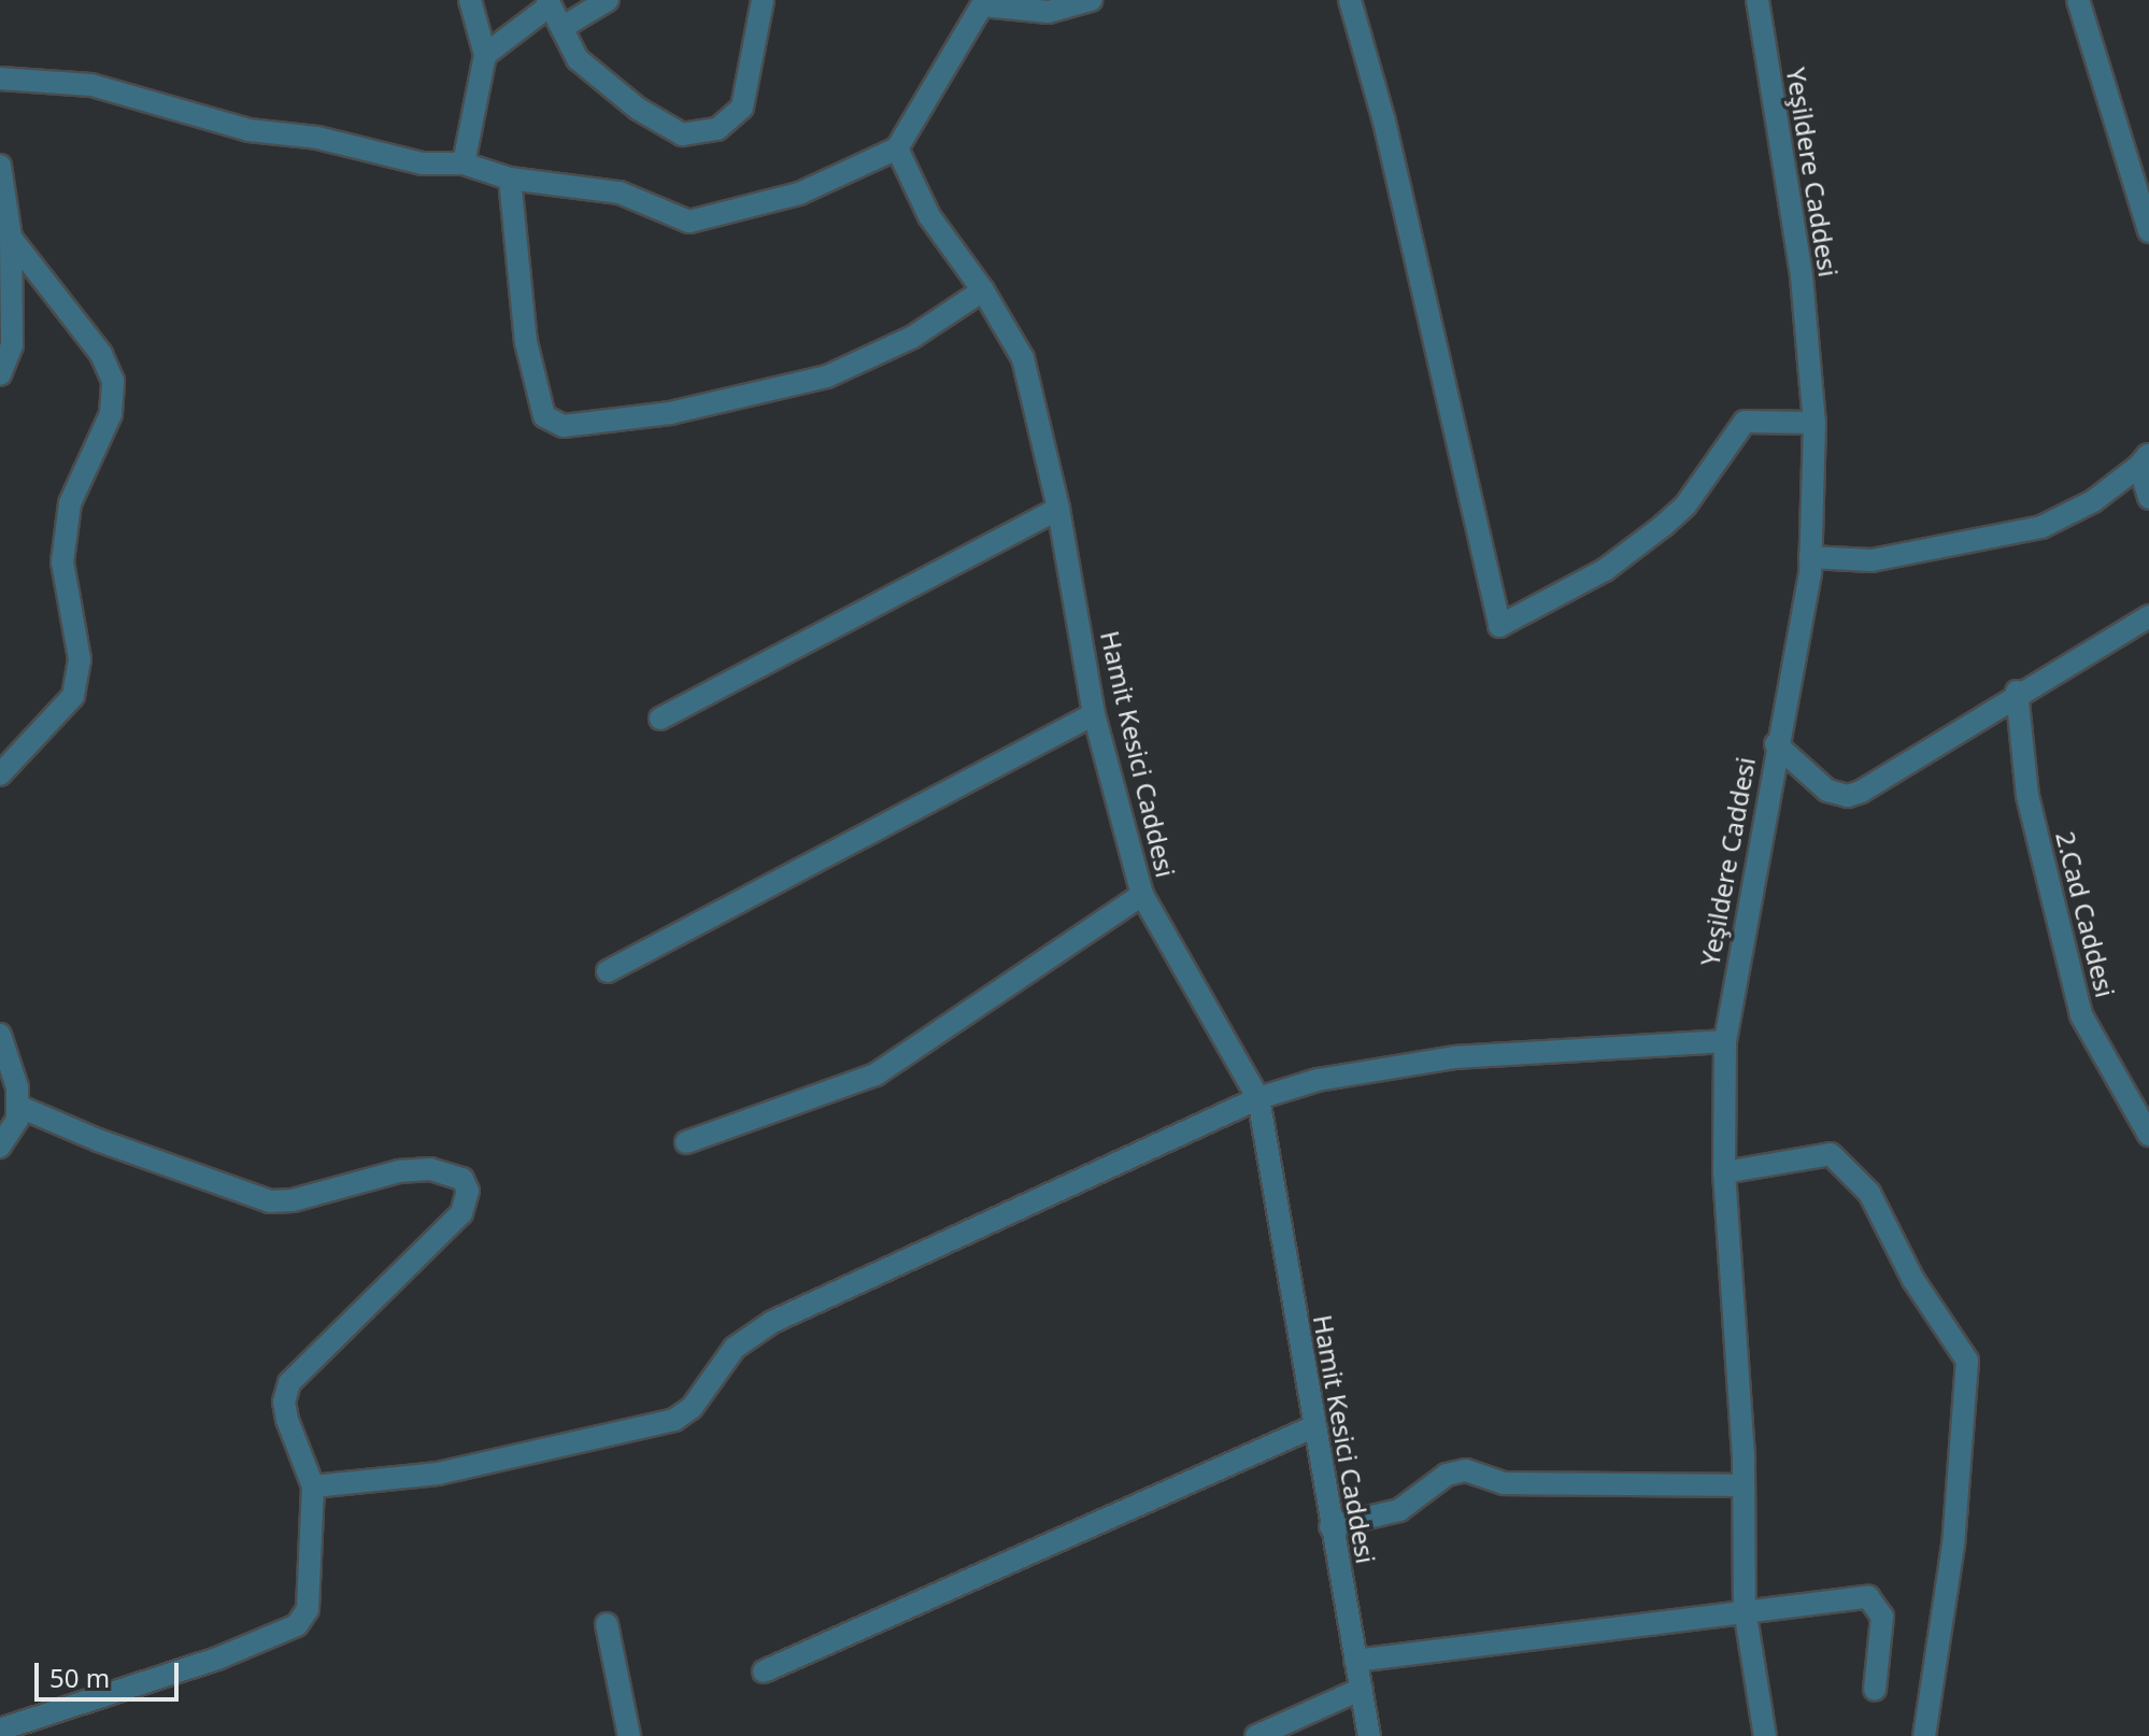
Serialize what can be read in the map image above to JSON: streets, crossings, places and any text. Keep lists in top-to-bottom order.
{
  "streets": {
    "street": ["Yeşildere Caddesi", "Hamit Kesici Caddesi", "2.Cad Caddesi"]
  },
  "scale_bar": "50 m"
}
